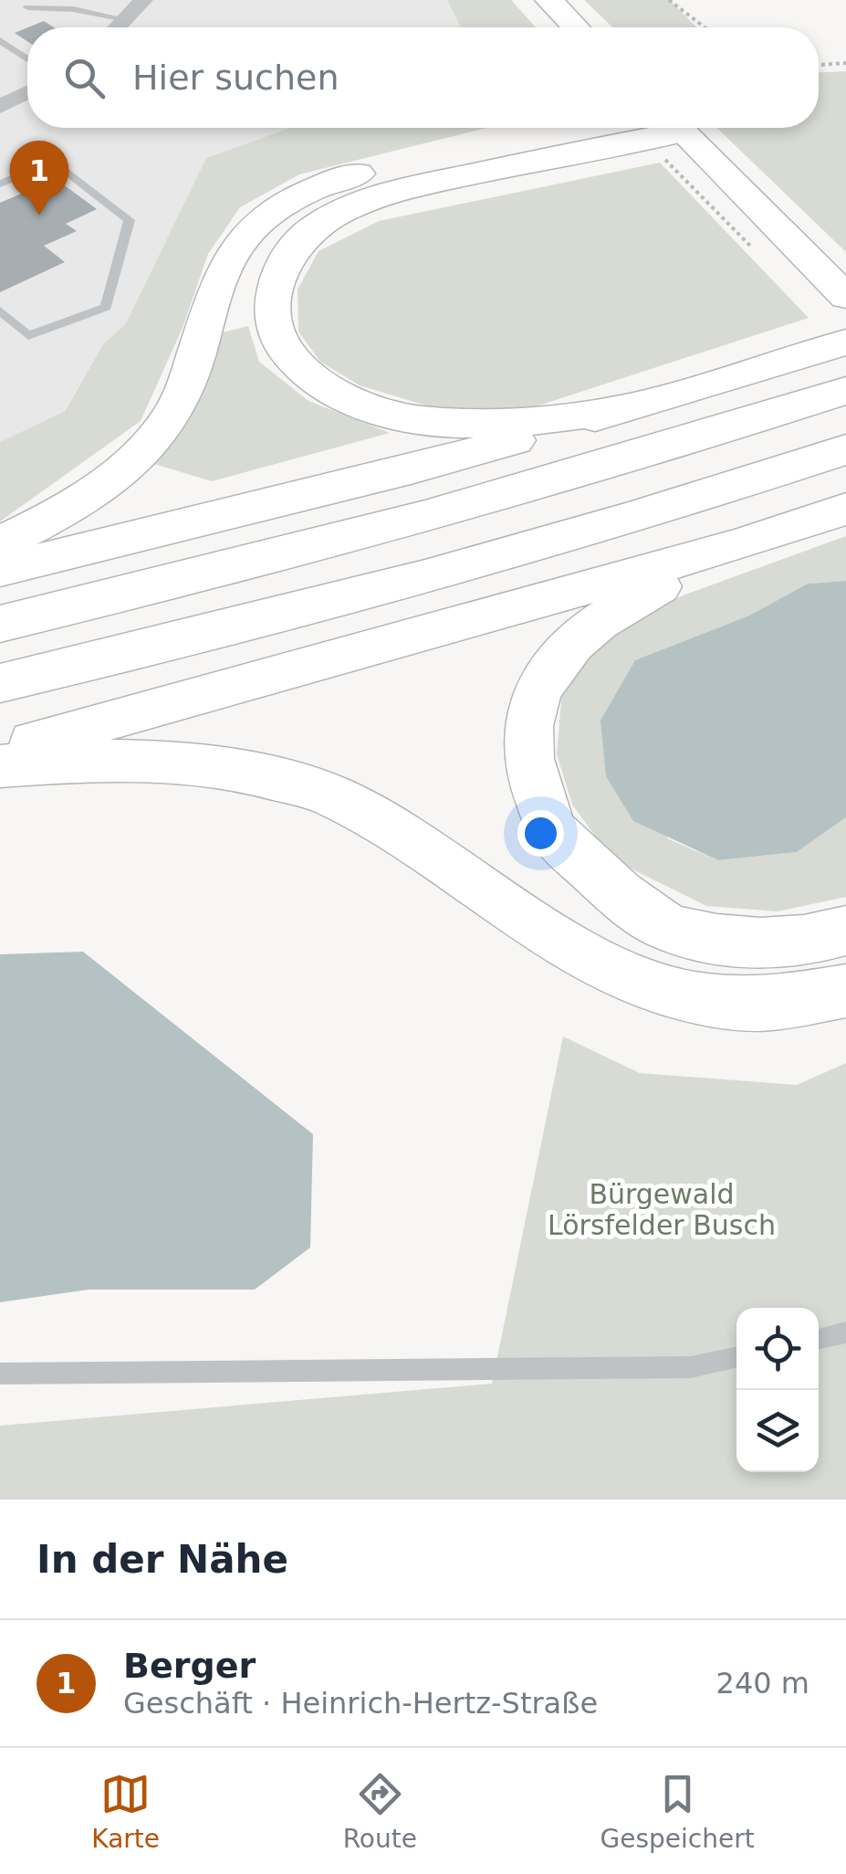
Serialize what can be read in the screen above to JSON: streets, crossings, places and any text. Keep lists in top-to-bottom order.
{
  "parks": ["Bürgewald Lörsfelder Busch"],
  "page": {
    "search": "Hier suchen",
    "pins": "1",
    "heading": "In der Nähe",
    "list": [
      {
        "mark": "1",
        "name": "Berger",
        "note": "Geschäft · Heinrich-Hertz-Straße",
        "value": "240 m"
      }
    ],
    "nav": ["Karte", "Route", "Gespeichert"]
  }
}
